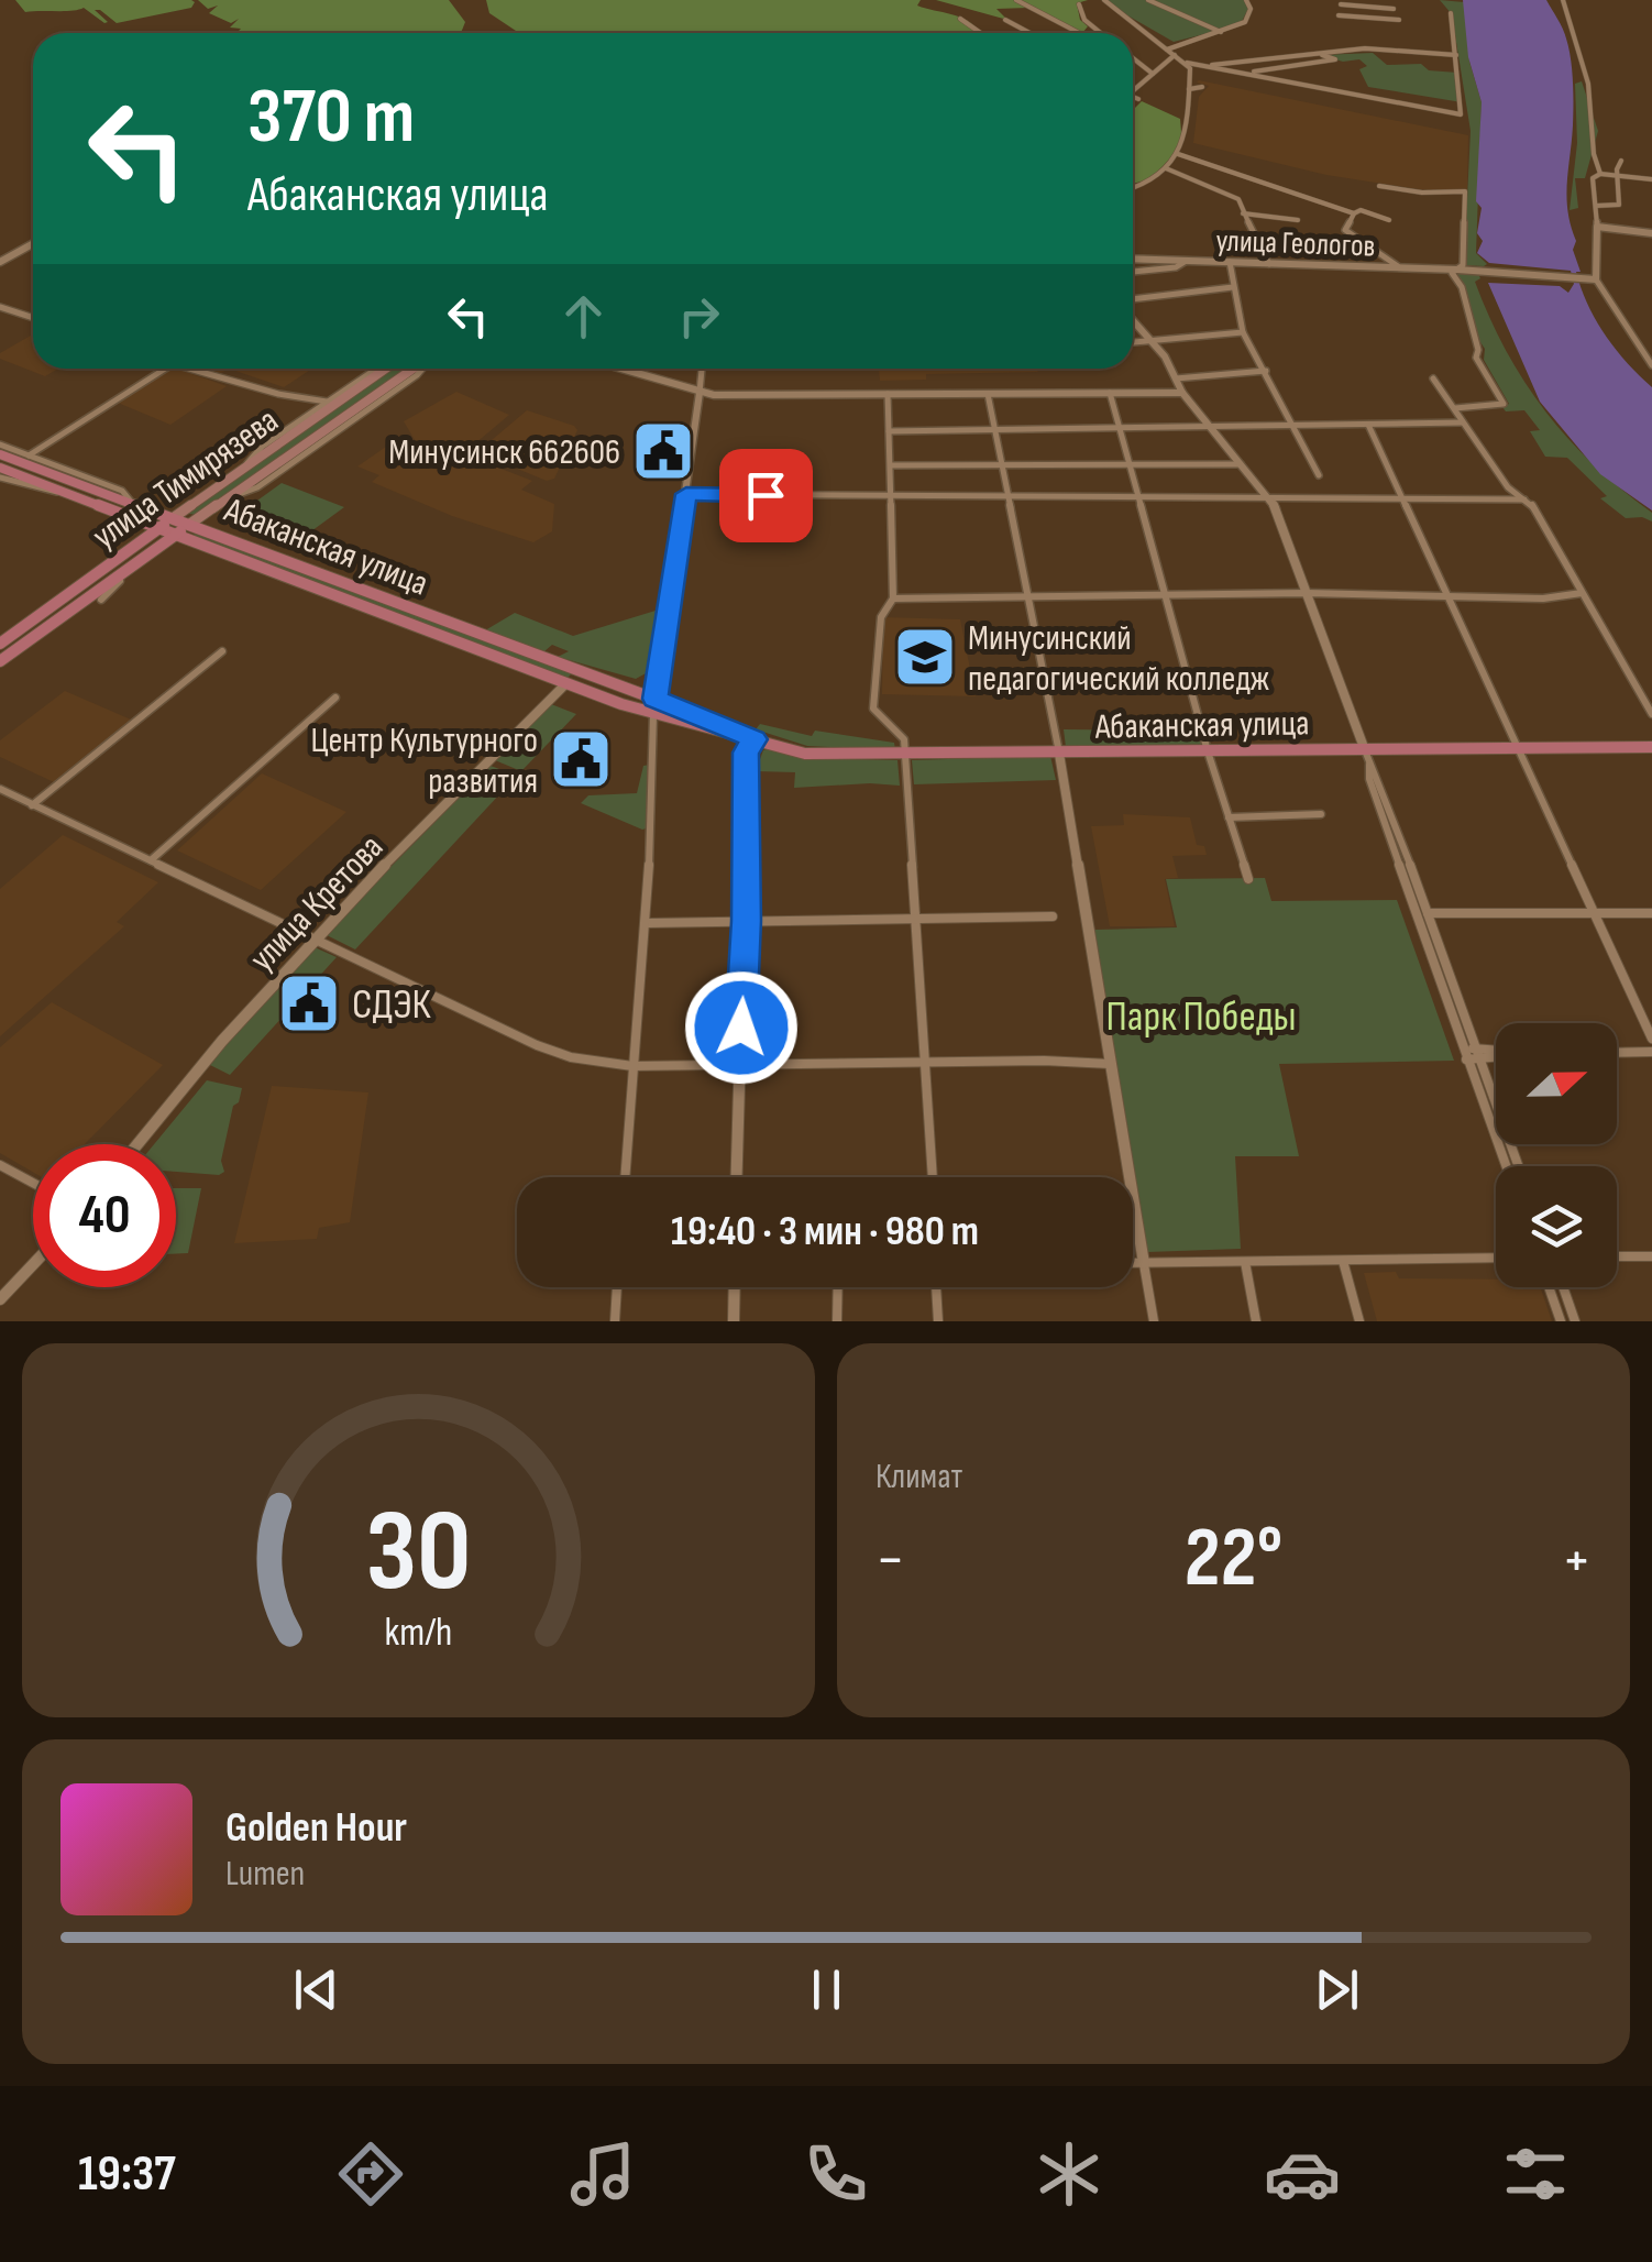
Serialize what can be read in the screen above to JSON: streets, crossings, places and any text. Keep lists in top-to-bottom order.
{
  "streets": {
    "main road": ["улица Тимирязева", "Абаканская улица"],
    "street": ["улица Геологов", "улица Кретова"]
  },
  "crossings": [
    ["улица Тимирязева", "Абаканская улица"],
    ["Абаканская улица", "улица Кретова"]
  ],
  "parks": ["Парк Победы"],
  "places": {
    "public building": ["Минусинск 662606", "Центр Культурного развития", "СДЭК"],
    "school or university": ["Минусинский педагогический колледж"]
  },
  "north": "right",
  "page": {
    "turn": ["370 m", "Абаканская улица"],
    "limit": "40",
    "trip": "19:40 · 3 мин · 980 m",
    "tile": "Климат",
    "heat": ["−", "22°", "+"],
    "song": ["Golden Hour", "Lumen"],
    "tabs": "19:37",
    "gauge": ["30", "km/h"]
  }
}
